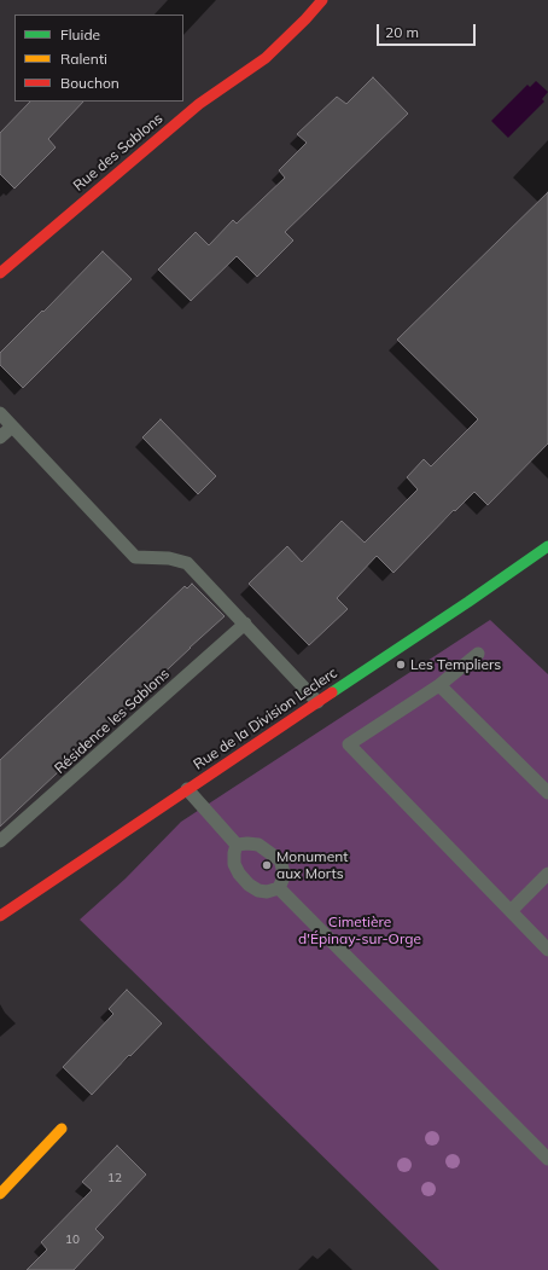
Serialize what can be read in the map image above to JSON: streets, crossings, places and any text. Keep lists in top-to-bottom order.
{
  "streets": {
    "street": ["Rue des Sablons", "Rue de la Division Leclerc"],
    "lane": ["Résidence les Sablons"]
  },
  "parks": ["Cimetière d'Épinay-sur-Orge"],
  "places": ["Les Templiers", "Monument aux Morts"],
  "house_numbers": ["12", "10"],
  "legend": ["Fluide", "Ralenti", "Bouchon"],
  "scale_bar": "20 m"
}
